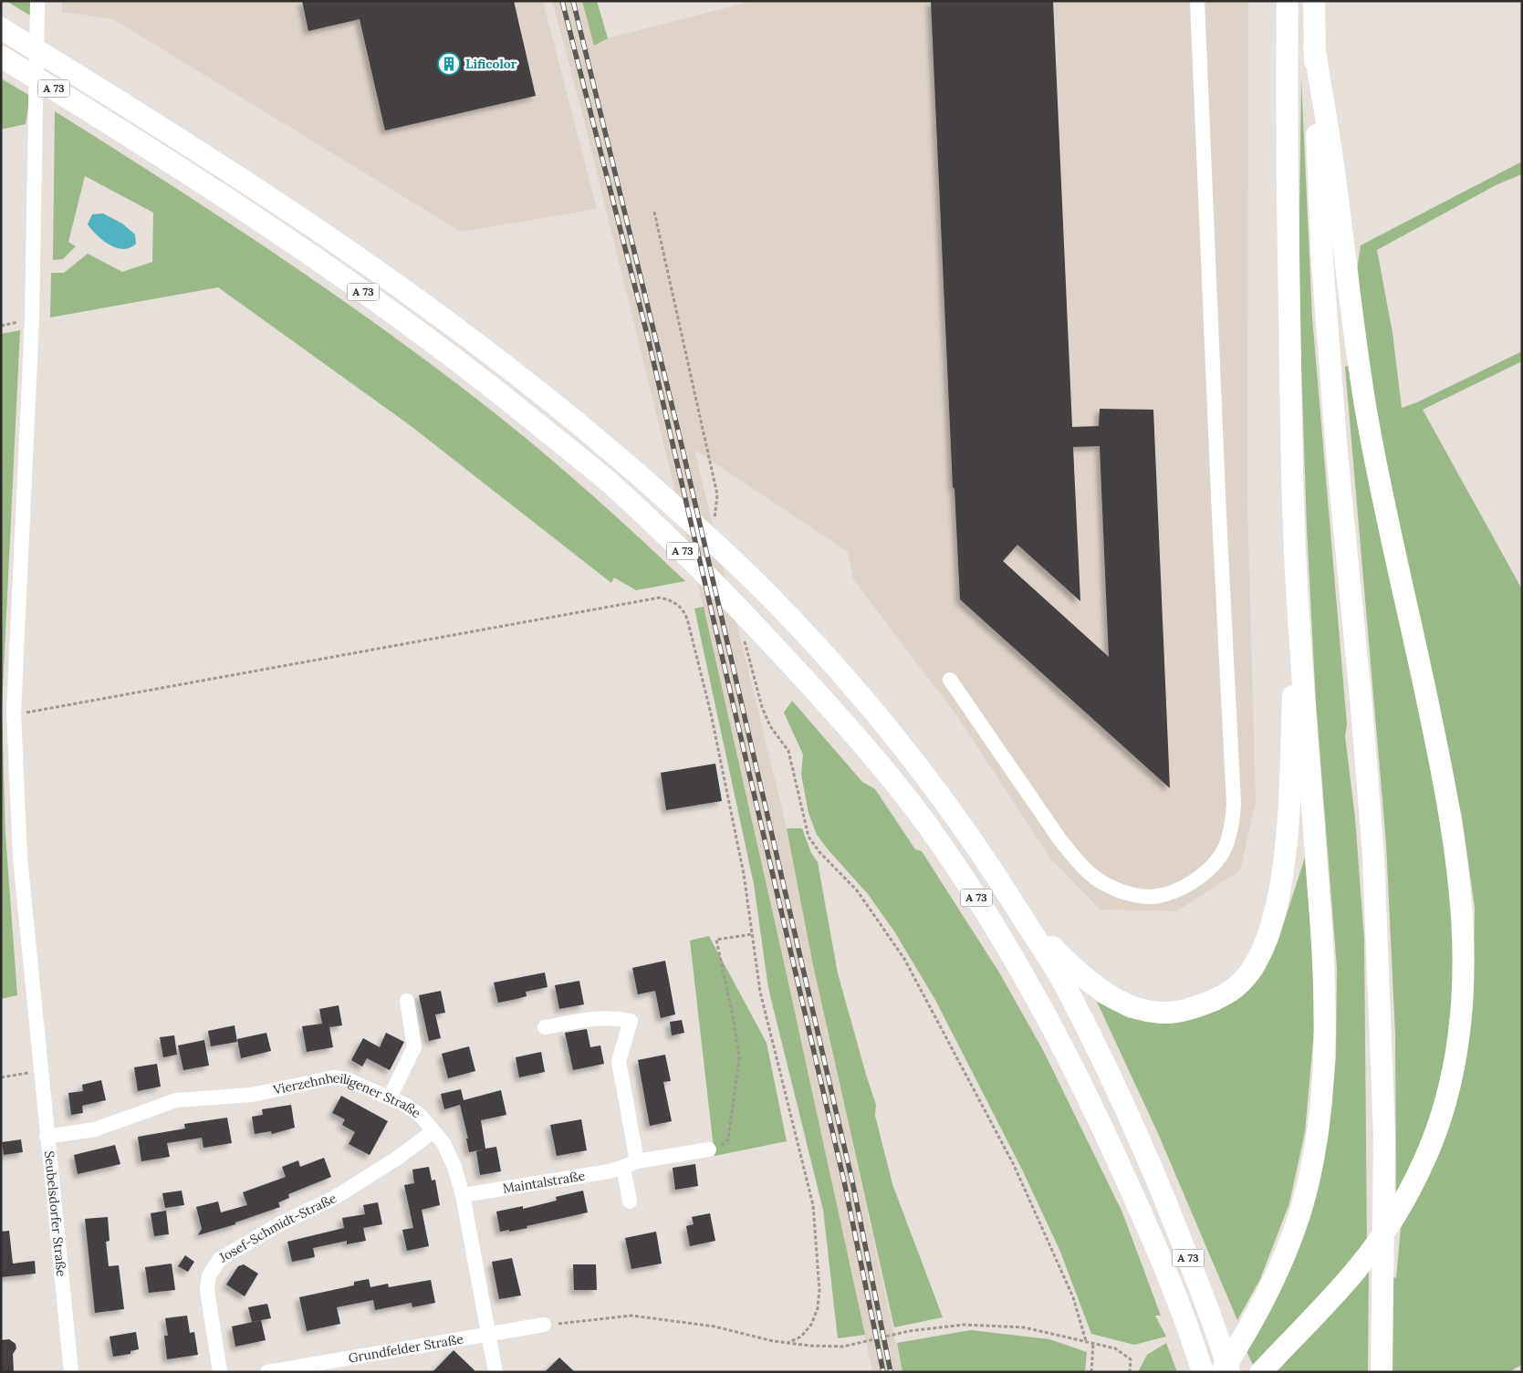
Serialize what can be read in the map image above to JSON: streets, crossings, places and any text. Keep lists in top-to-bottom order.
{
  "streets": {
    "highway": ["A 73"],
    "street": [
      "Vierzehnheiligener Straße",
      "Maintalstraße",
      "Seubelsdorfer Straße",
      "Josef-Schmidt-Straße",
      "Grundfelder Straße"
    ]
  },
  "crossings": [
    ["Vierzehnheiligener Straße", "Maintalstraße"],
    ["Vierzehnheiligener Straße", "Seubelsdorfer Straße"],
    ["Vierzehnheiligener Straße", "Josef-Schmidt-Straße"],
    ["Vierzehnheiligener Straße", "Grundfelder Straße"]
  ],
  "places": {
    "building": ["Lificolor"]
  }
}
